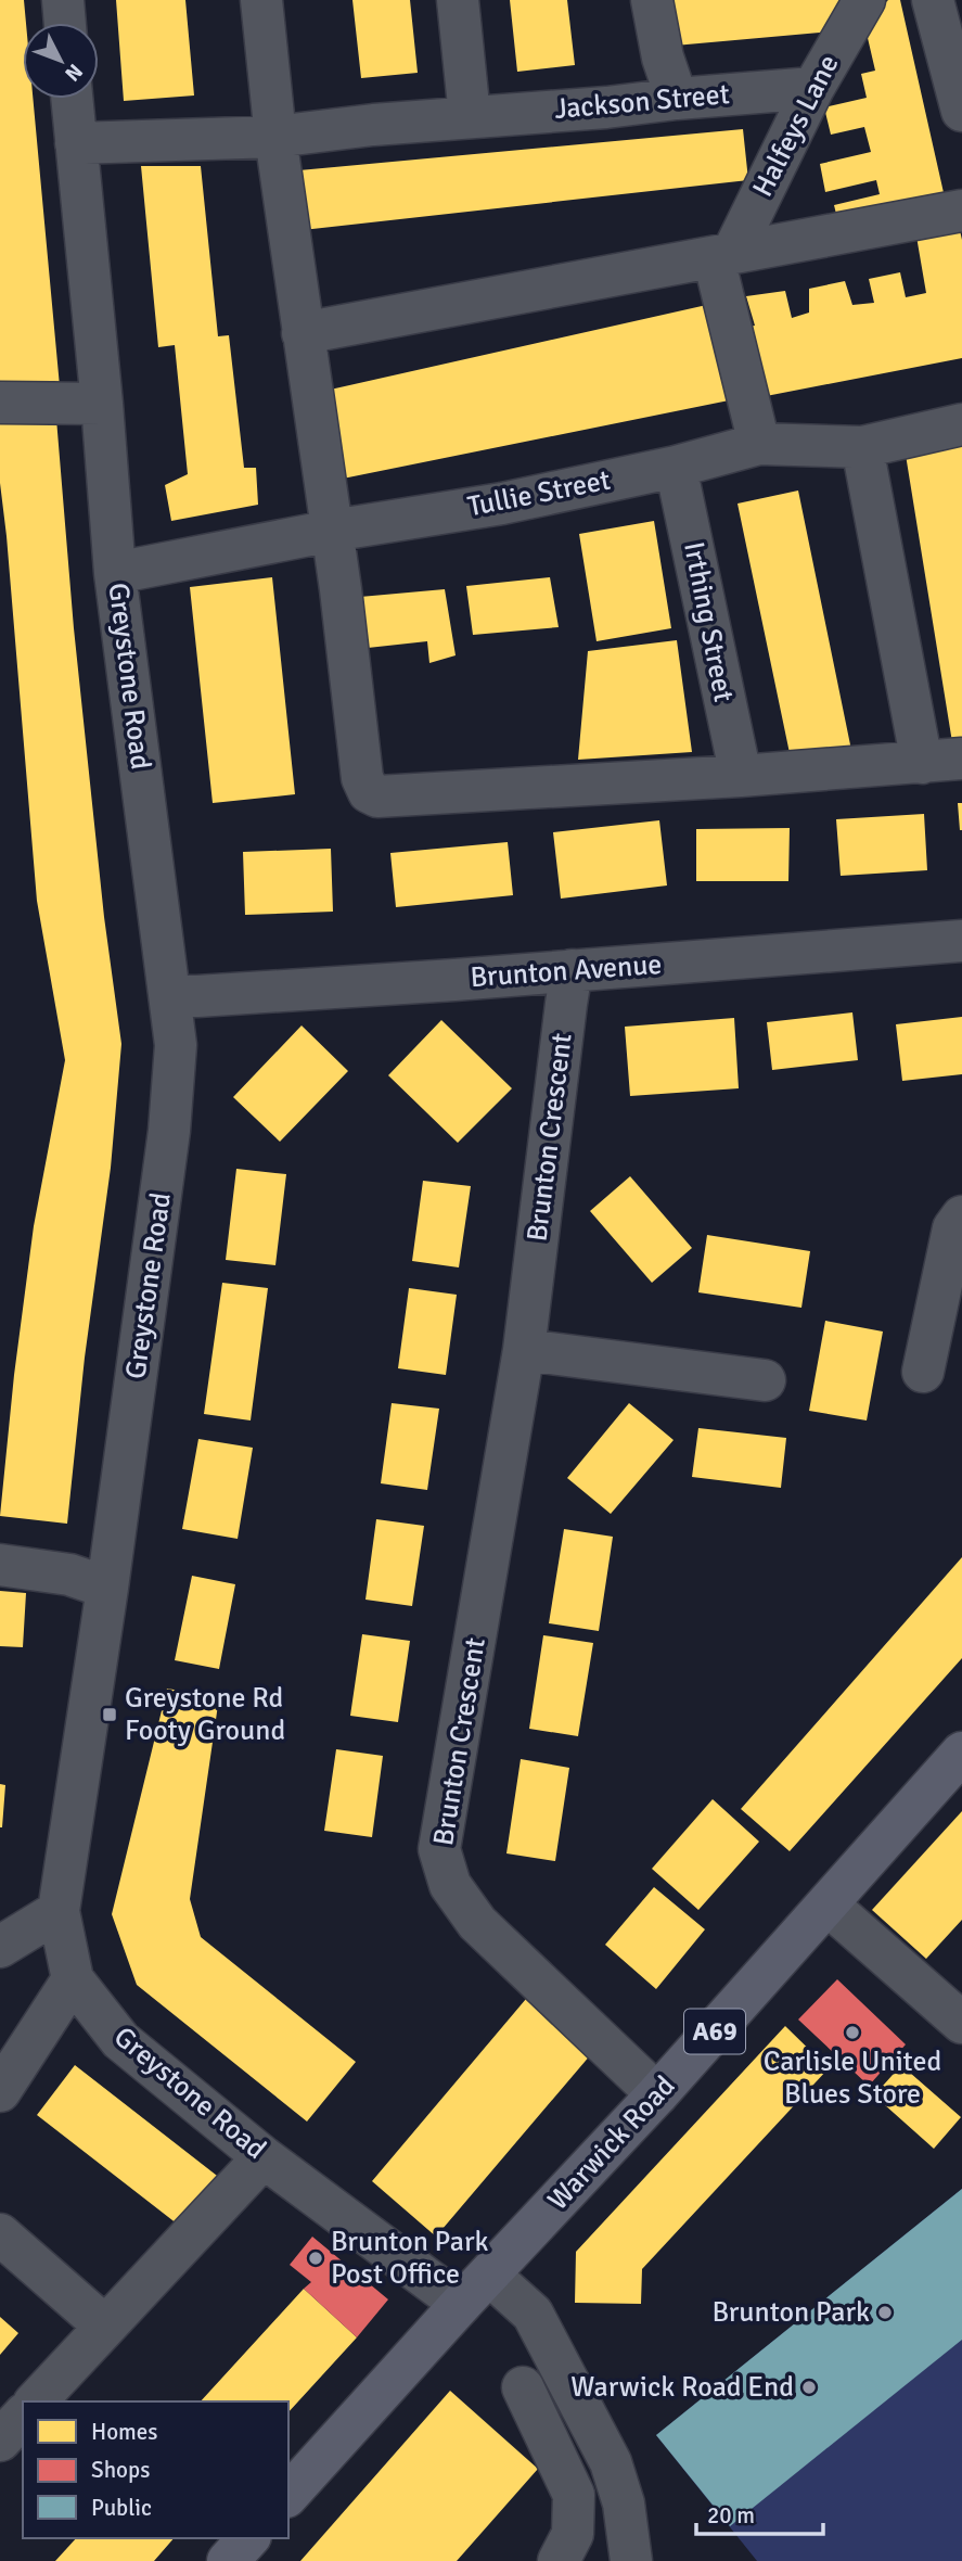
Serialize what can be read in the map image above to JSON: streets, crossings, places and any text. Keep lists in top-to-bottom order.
{
  "streets": {
    "main road": ["A69", "Warwick Road"],
    "street": [
      "Jackson Street",
      "Halfeys Lane",
      "Tullie Street",
      "Irthing Street",
      "Greystone Road",
      "Brunton Avenue",
      "Brunton Crescent"
    ]
  },
  "crossings": [
    ["Jackson Street", "Halfeys Lane"],
    ["Jackson Street", "Greystone Road"],
    ["Tullie Street", "Irthing Street"],
    ["Tullie Street", "Greystone Road"],
    ["Greystone Road", "Brunton Avenue"],
    ["Greystone Road", "Warwick Road"],
    ["Brunton Avenue", "Brunton Crescent"],
    ["Brunton Crescent", "Warwick Road"]
  ],
  "places": {
    "transit": ["Greystone Rd Footy Ground"],
    "other": [
      "Carlisle United Blues Store",
      "Brunton Park Post Office",
      "Brunton Park",
      "Warwick Road End"
    ]
  },
  "legend": ["Homes", "Shops", "Public"],
  "scale_bar": "20 m",
  "north": "bottom right"
}
